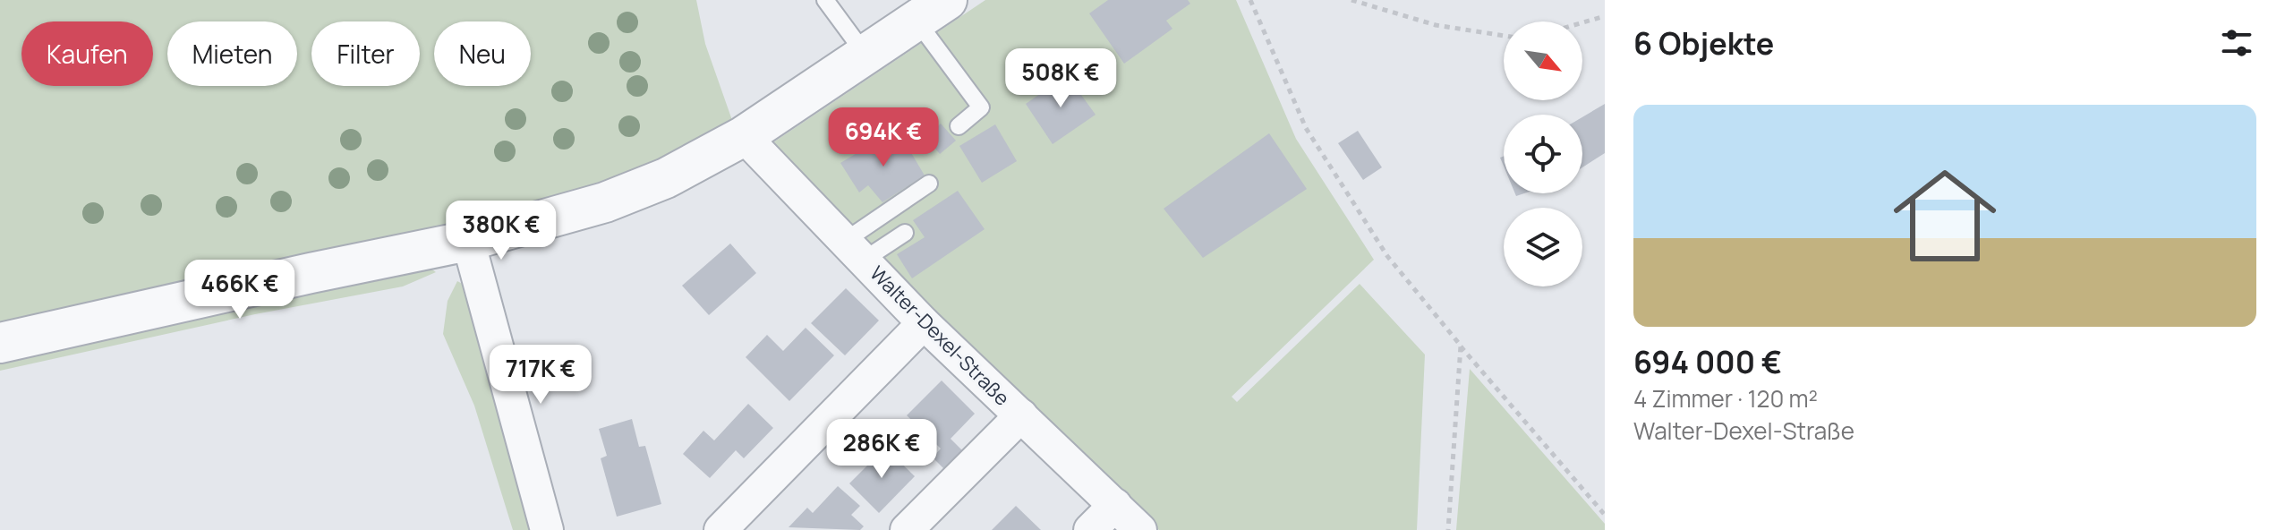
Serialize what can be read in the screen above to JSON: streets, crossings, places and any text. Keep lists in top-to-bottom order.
{
  "streets": {
    "street": ["Walter-Dexel-Straße"]
  },
  "north": "bottom right",
  "page": {
    "heading": "6 Objekte",
    "chip": [
      "Kaufen",
      "Mieten",
      "Filter",
      "Neu"
    ],
    "price": [
      "508K €",
      "694K €",
      "380K €",
      "466K €",
      "717K €",
      "286K €"
    ],
    "list": [
      {
        "name": "694 000 €",
        "note": "4 Zimmer · 120 m² · Walter-Dexel-Straße"
      }
    ]
  }
}
